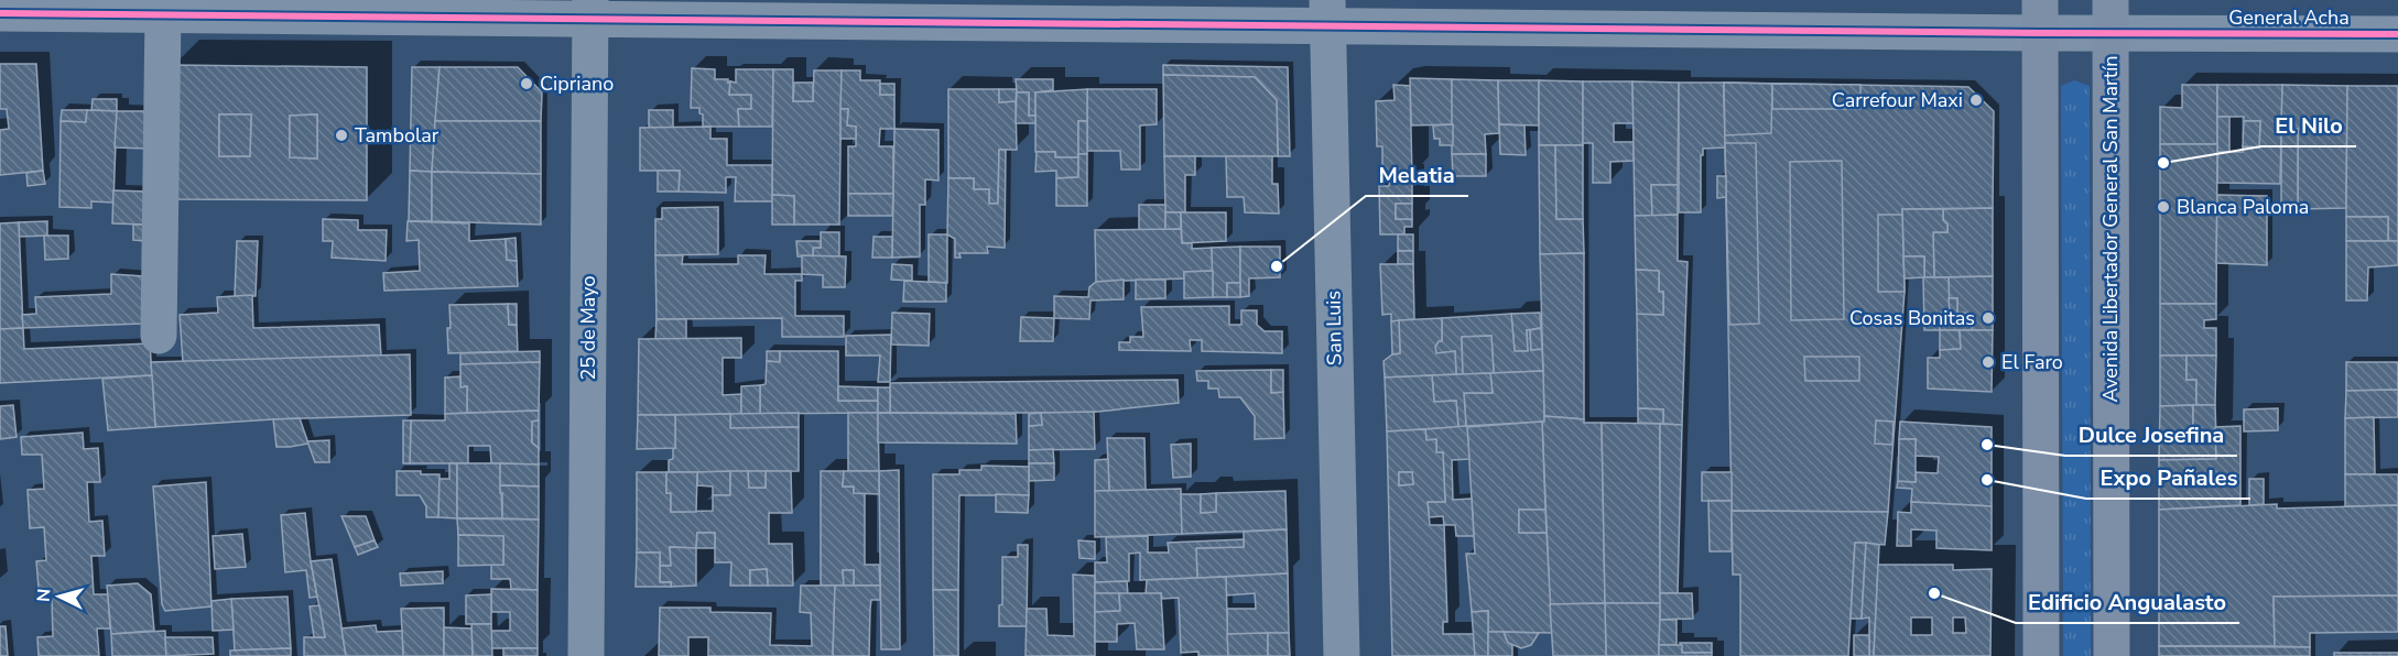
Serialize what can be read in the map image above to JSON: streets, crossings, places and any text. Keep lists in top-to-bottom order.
{
  "streets": {
    "main road": ["Avenida Libertador General San Martín"],
    "street": ["General Acha", "25 de Mayo", "San Luis"]
  },
  "crossings": [
    ["General Acha", "Avenida Libertador General San Martín"],
    ["General Acha", "25 de Mayo"],
    ["General Acha", "San Luis"]
  ],
  "places": [
    "Cipriano",
    "Carrefour Maxi",
    "Tambolar",
    "El Nilo",
    "Blanca Paloma",
    "Melatia",
    "Cosas Bonitas",
    "El Faro",
    "Dulce Josefina",
    "Expo Pañales",
    "Edificio Angualasto"
  ],
  "north": "left"
}
